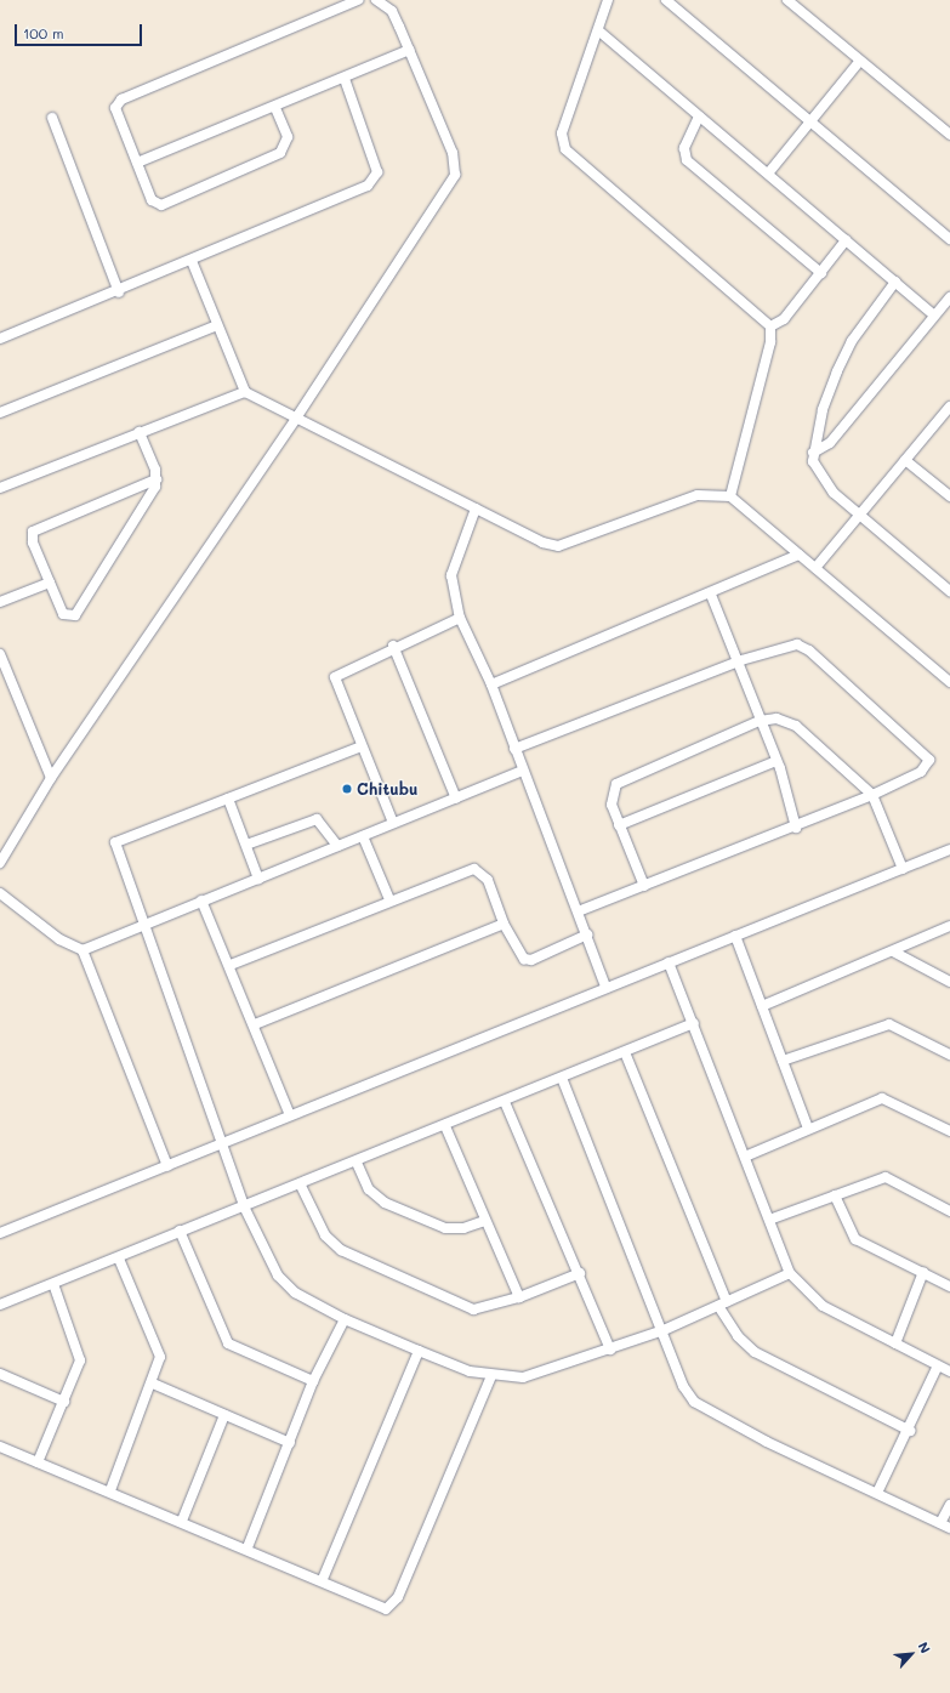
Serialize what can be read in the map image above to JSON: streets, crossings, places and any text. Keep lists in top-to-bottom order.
{
  "places": ["Chitubu"],
  "scale_bar": "100 m",
  "north": "top right"
}
